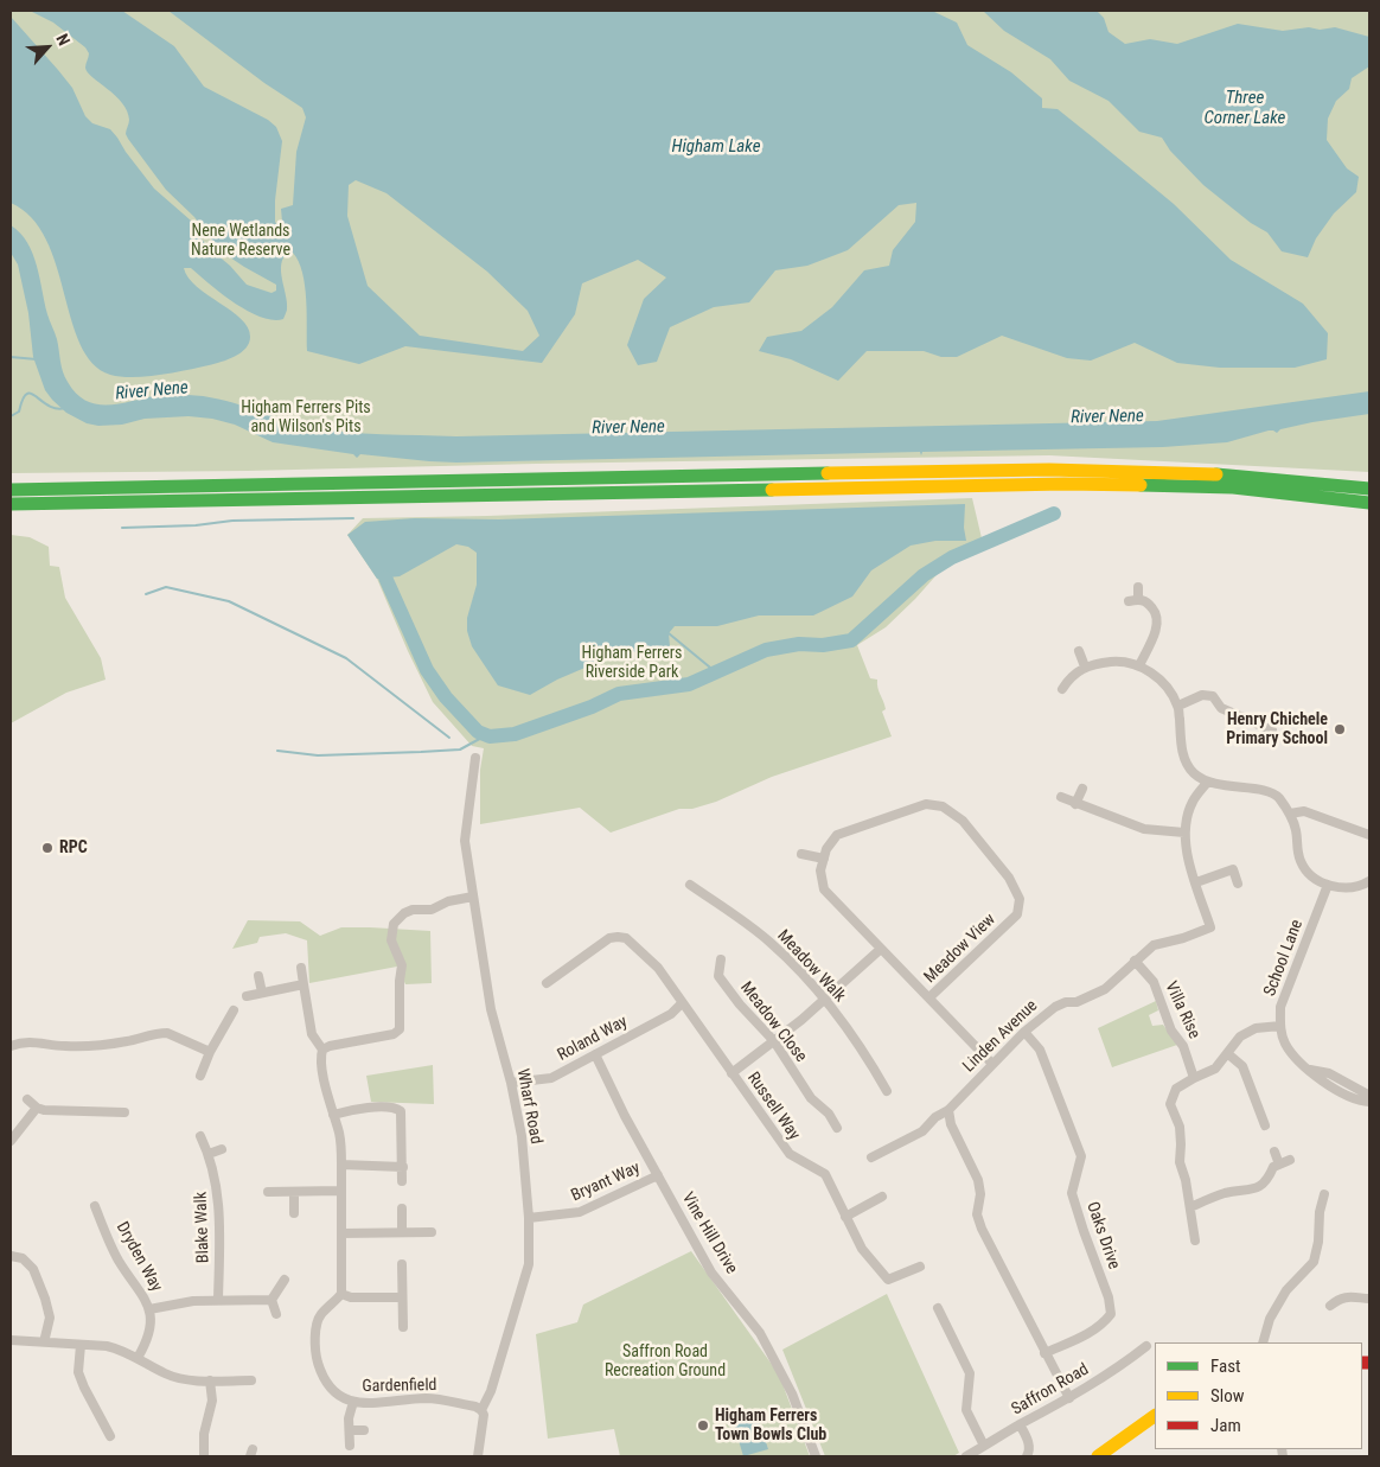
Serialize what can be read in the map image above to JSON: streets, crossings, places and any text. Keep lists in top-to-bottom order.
{
  "streets": {
    "street": [
      "Meadow View",
      "School Lane",
      "Meadow Walk",
      "Villa Rise",
      "Meadow Close",
      "Linden Avenue",
      "Roland Way",
      "Wharf Road",
      "Russell Way",
      "Bryant Way",
      "Blake Walk",
      "Vine Hill Drive",
      "Oaks Drive",
      "Dryden Way",
      "Gardenfield",
      "Saffron Road"
    ]
  },
  "crossings": [
    ["Meadow View", "Linden Avenue"],
    ["Villa Rise", "Linden Avenue"],
    ["Linden Avenue", "Oaks Drive"],
    ["Roland Way", "Wharf Road"],
    ["Roland Way", "Russell Way"],
    ["Roland Way", "Vine Hill Drive"],
    ["Wharf Road", "Bryant Way"],
    ["Wharf Road", "Gardenfield"],
    ["Bryant Way", "Vine Hill Drive"]
  ],
  "water": ["Three Corner Lake", "Higham Lake", "River Nene"],
  "parks": [
    "Nene Wetlands Nature Reserve",
    "Higham Ferrers Pits and Wilson's Pits",
    "Higham Ferrers Riverside Park",
    "Saffron Road Recreation Ground"
  ],
  "places": ["Henry Chichele Primary School", "RPC", "Higham Ferrers Town Bowls Club"],
  "legend": ["Fast", "Slow", "Jam"],
  "north": "top right"
}
